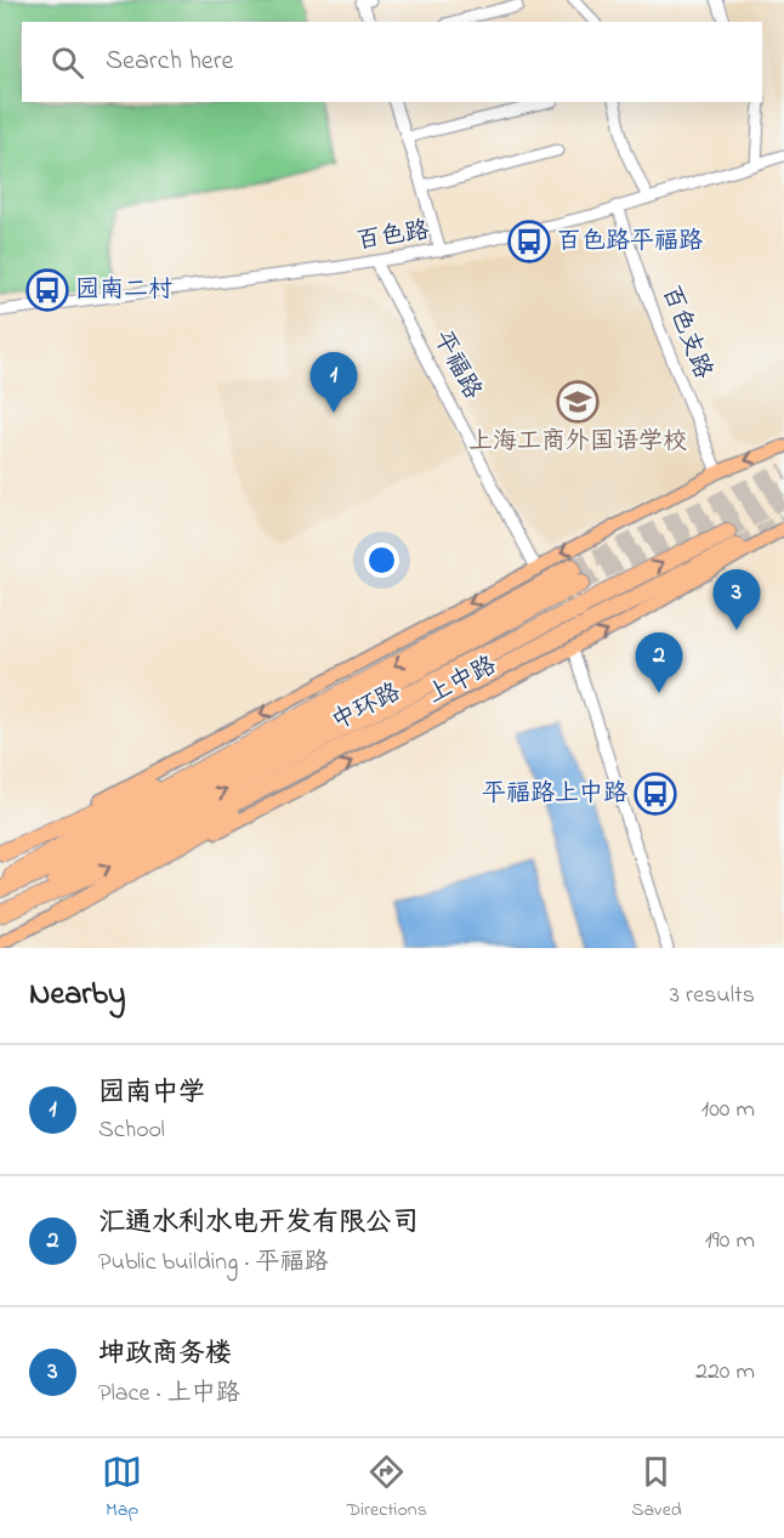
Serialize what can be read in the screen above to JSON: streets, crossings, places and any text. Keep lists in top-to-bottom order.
{
  "streets": {
    "highway": ["中环路"],
    "main road": ["上中路"],
    "street": ["百色路", "百色支路", "平福路"]
  },
  "crossings": [
    ["百色路", "百色支路"],
    ["百色路", "平福路"]
  ],
  "places": {
    "bus stop": ["百色路平福路", "园南二村", "平福路上中路"],
    "school or university": ["上海工商外国语学校"]
  },
  "page": {
    "search": "Search here",
    "pins": ["1", "3", "2"],
    "heading": ["Nearby", "3 results"],
    "list": [
      {
        "mark": "1",
        "name": "园南中学",
        "note": "School",
        "value": "100 m"
      },
      {
        "mark": "2",
        "name": "汇通水利水电开发有限公司",
        "note": "Public building · 平福路",
        "value": "190 m"
      },
      {
        "mark": "3",
        "name": "坤政商务楼",
        "note": "Place · 上中路",
        "value": "220 m"
      }
    ],
    "nav": ["Map", "Directions", "Saved"]
  }
}
